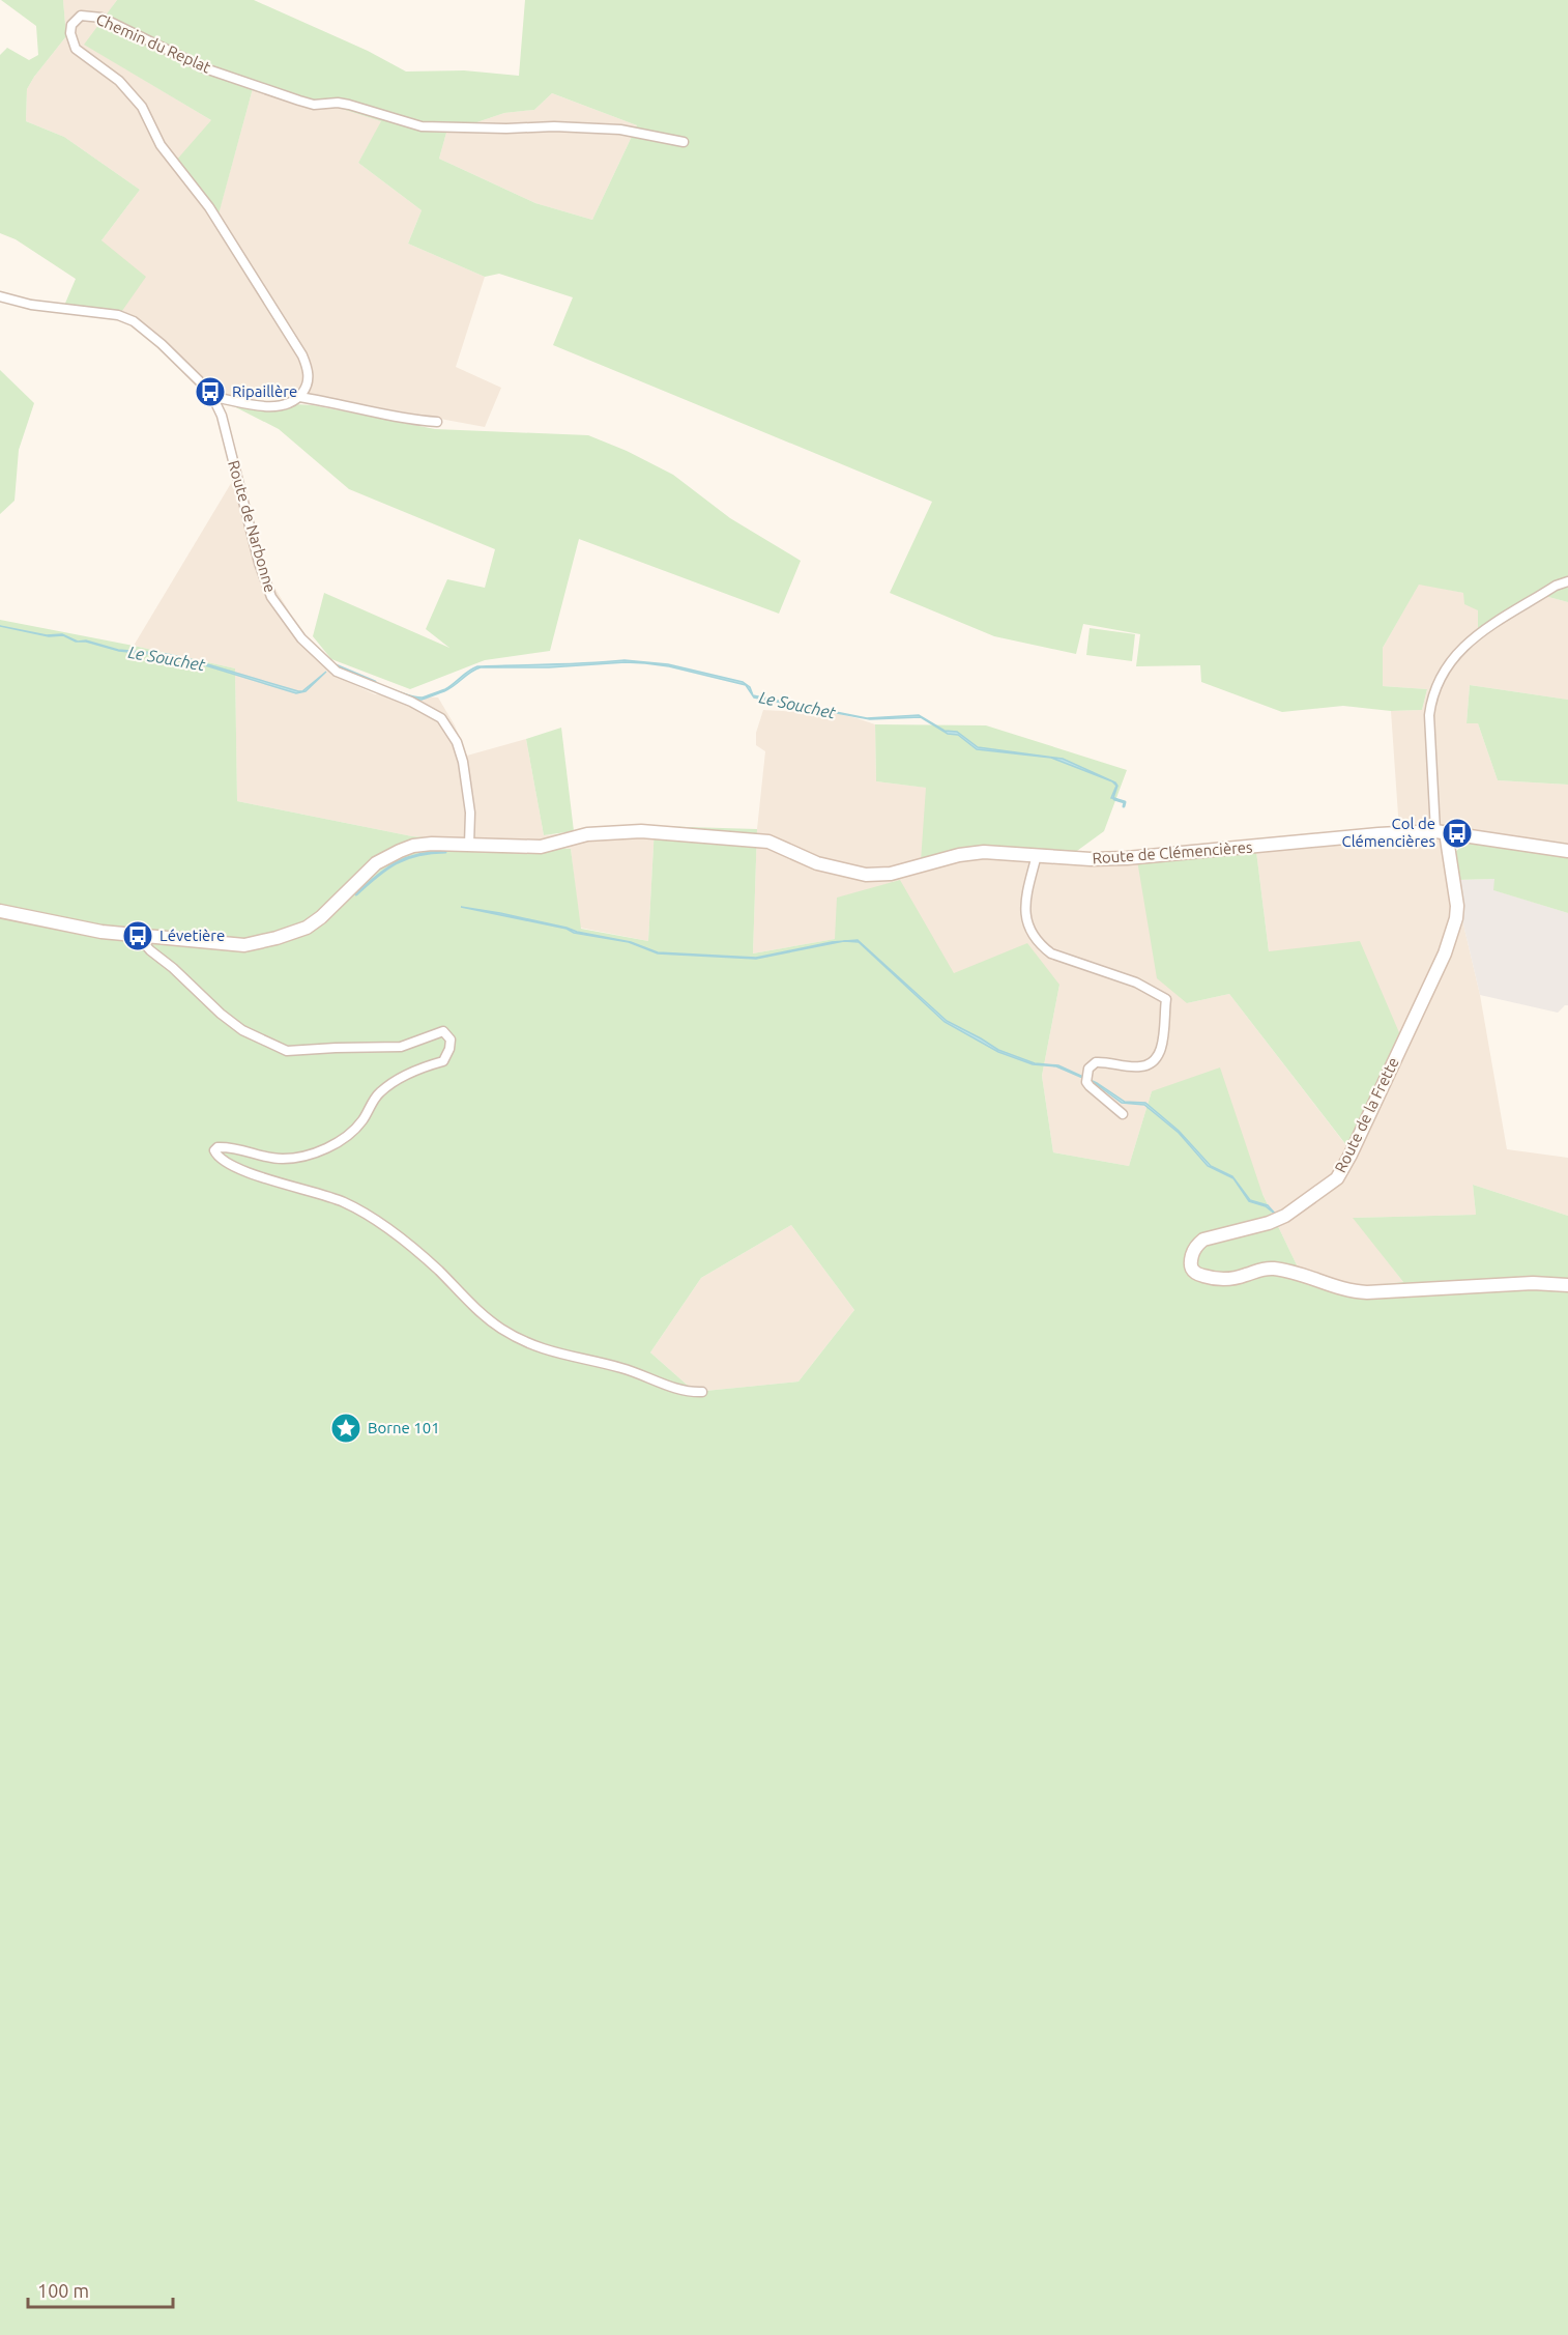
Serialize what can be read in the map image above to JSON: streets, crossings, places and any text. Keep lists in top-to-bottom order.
{
  "streets": {
    "street": [
      "Chemin du Replat",
      "Route de Narbonne",
      "Route de Clémencières",
      "Route de la Frette"
    ]
  },
  "crossings": [
    ["Route de Narbonne", "Route de Clémencières"],
    ["Route de Clémencières", "Route de la Frette"]
  ],
  "water": ["Le Souchet"],
  "places": {
    "bus stop": ["Ripaillère", "Col de Clémencières", "Lévetière"],
    "place": ["Borne 101"]
  },
  "scale_bar": "100 m"
}
